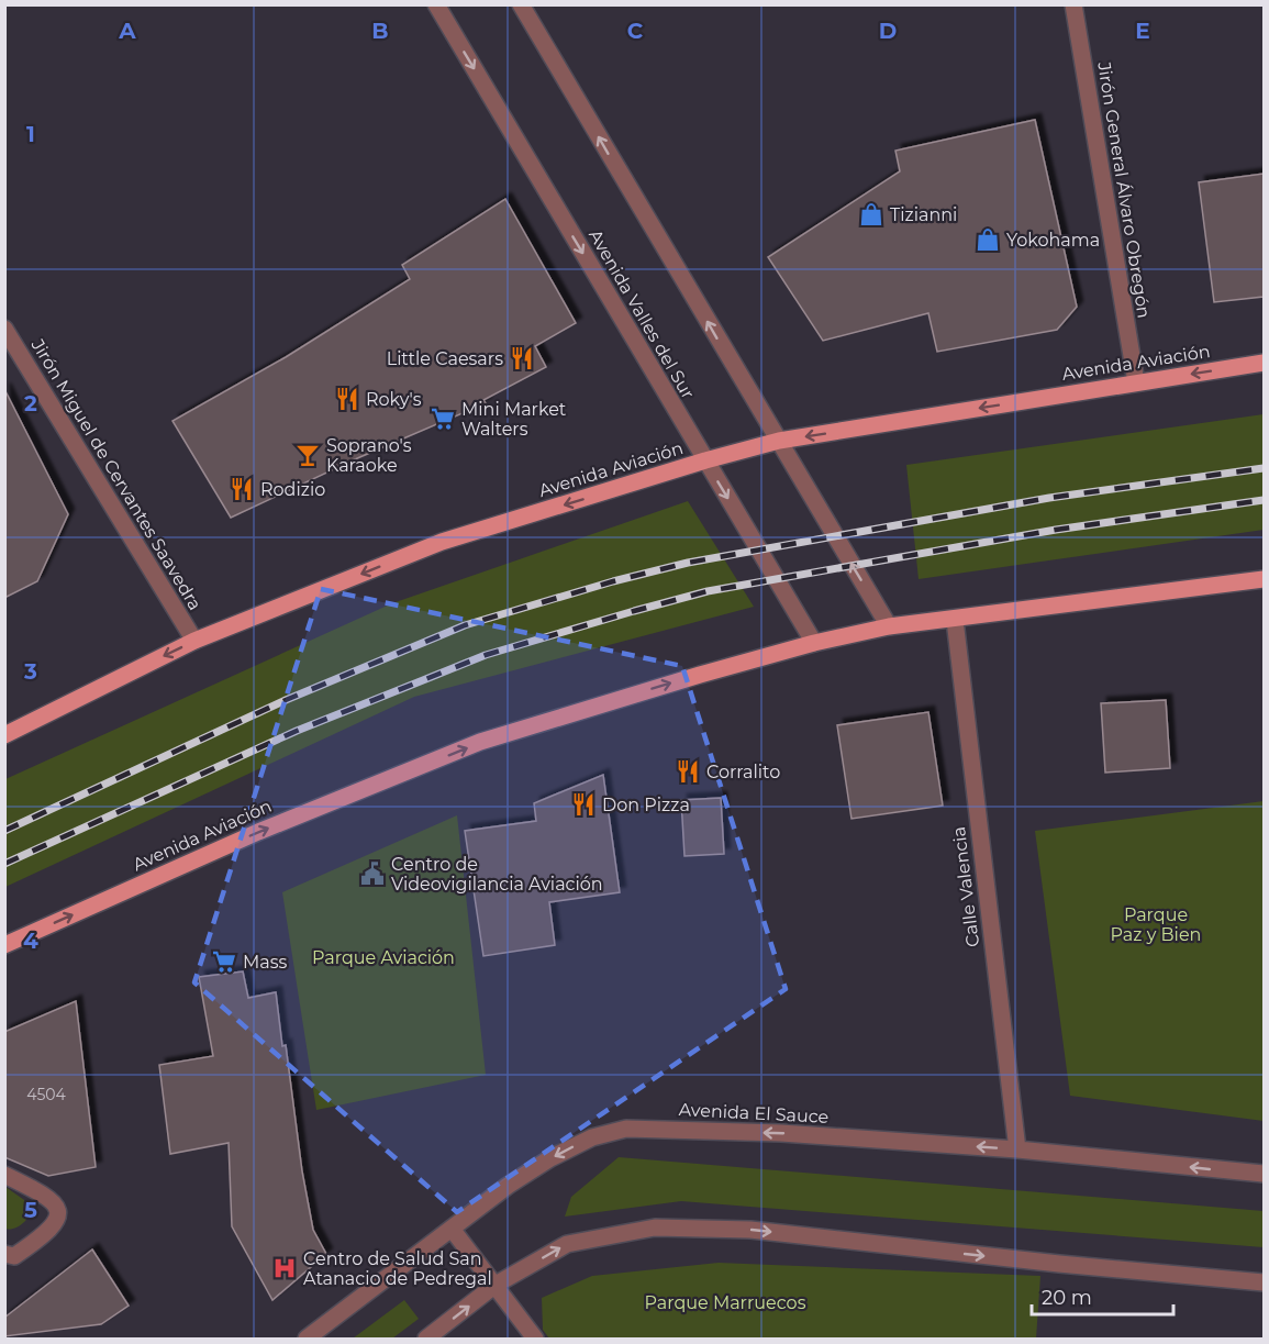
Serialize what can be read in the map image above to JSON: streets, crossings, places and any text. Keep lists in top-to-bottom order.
{
  "streets": {
    "main road": ["Avenida Aviación"],
    "street": [
      "Jirón General Álvaro Obregón",
      "Avenida Valles del Sur",
      "Jirón Miguel de Cervantes Saavedra",
      "Calle Valencia",
      "Avenida El Sauce"
    ]
  },
  "crossings": [
    ["Jirón General Álvaro Obregón", "Avenida Aviación"],
    ["Avenida Valles del Sur", "Avenida Aviación"],
    ["Avenida Aviación", "Jirón Miguel de Cervantes Saavedra"],
    ["Avenida Aviación", "Calle Valencia"],
    ["Calle Valencia", "Avenida El Sauce"]
  ],
  "parks": ["Parque Paz y Bien", "Parque Aviación", "Parque Marruecos"],
  "places": {
    "shop": ["Tizianni", "Yokohama"],
    "restaurant": [
      "Little Caesars",
      "Roky's",
      "Rodizio",
      "Corralito",
      "Don Pizza"
    ],
    "supermarket": ["Mini Market Walters", "Mass"],
    "bar": ["Soprano's Karaoke"],
    "public building": ["Centro de Videovigilancia Aviación"],
    "hospital": ["Centro de Salud San Atanacio de Pedregal"]
  },
  "house_numbers": ["4504"],
  "scale_bar": "20 m",
  "grid": {
    "columns": [
      "A",
      "B",
      "C",
      "D",
      "E"
    ],
    "rows": [
      "1",
      "2",
      "3",
      "4",
      "5"
    ]
  }
}
